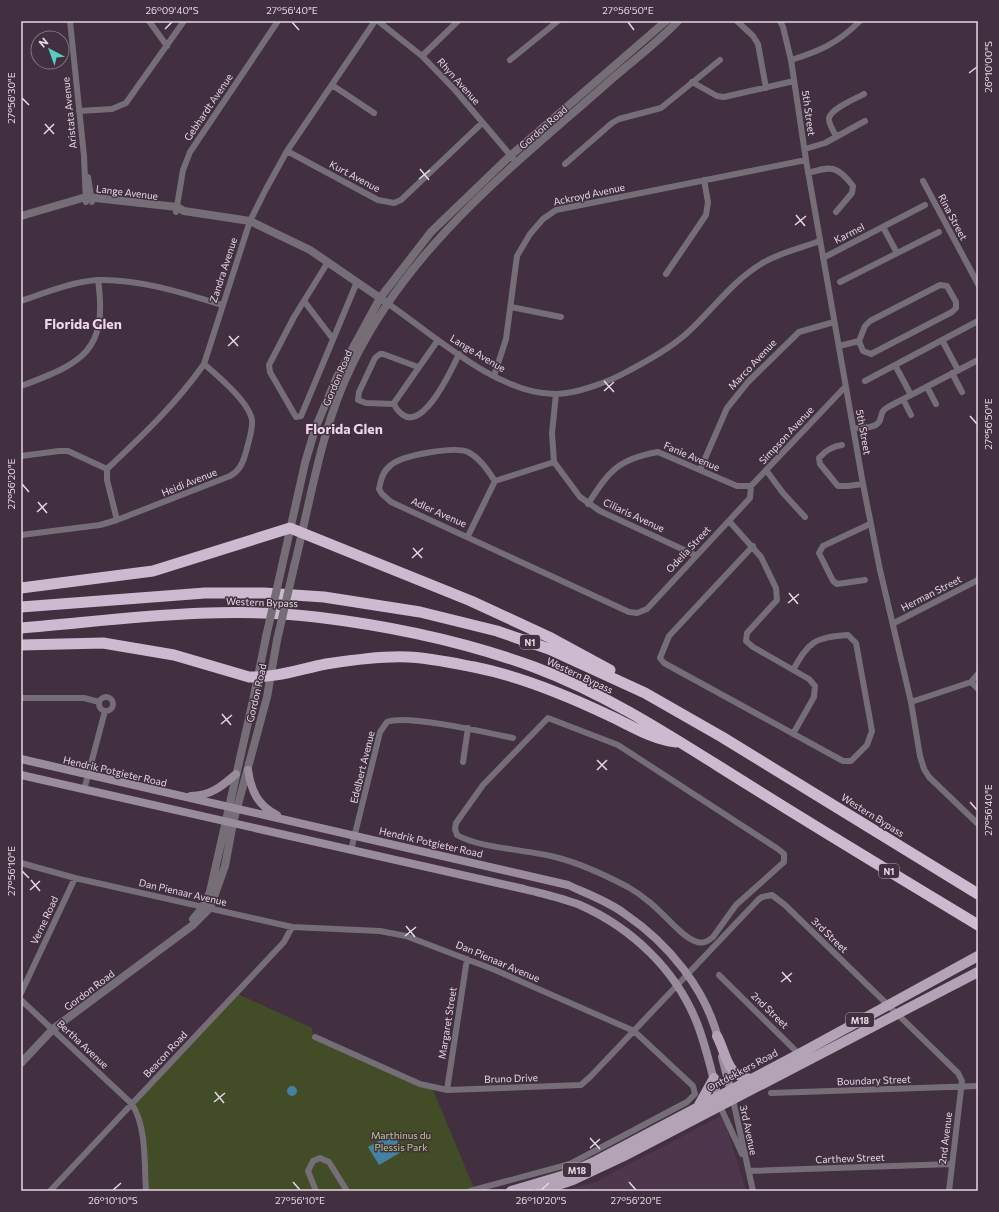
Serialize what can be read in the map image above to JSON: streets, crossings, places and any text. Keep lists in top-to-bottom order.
{
  "streets": {
    "highway": ["Western Bypass", "N1"],
    "main road": ["Hendrik Potgieter Road", "M18", "Ontdekkers Road"],
    "street": [
      "Rhyn Avenue",
      "Gebhardt Avenue",
      "Aristata Avenue",
      "5th Street",
      "Gordon Road",
      "Kurt Avenue",
      "Lange Avenue",
      "Ackroyd Avenue",
      "Rina Street",
      "Karmel",
      "Zandra Avenue",
      "Marco Avenue",
      "Simpson Avenue",
      "Fanie Avenue",
      "Heidi Avenue",
      "Adler Avenue",
      "Ciliaris Avenue",
      "Odelia Street",
      "Herman Street",
      "Edelbert Avenue",
      "Dan Pienaar Avenue",
      "Verne Road",
      "3rd Street",
      "2nd Street",
      "Margaret Street",
      "Bertha Avenue",
      "Beacon Road",
      "Bruno Drive",
      "Boundary Street",
      "3rd Avenue",
      "2nd Avenue",
      "Carthew Street"
    ]
  },
  "crossings": [
    ["Rhyn Avenue", "Gordon Road"],
    ["Rhyn Avenue", "Kurt Avenue"],
    ["Rhyn Avenue", "Zandra Avenue"],
    ["Gebhardt Avenue", "Lange Avenue"],
    ["Aristata Avenue", "Lange Avenue"],
    ["5th Street", "Lange Avenue"],
    ["5th Street", "Ackroyd Avenue"],
    ["5th Street", "Karmel"],
    ["5th Street", "Marco Avenue"],
    ["5th Street", "Simpson Avenue"],
    ["5th Street", "Herman Street"],
    ["Gordon Road", "Lange Avenue"],
    ["Gordon Road", "Hendrik Potgieter Road"],
    ["Gordon Road", "Dan Pienaar Avenue"],
    ["Gordon Road", "Bertha Avenue"],
    ["Kurt Avenue", "Zandra Avenue"],
    ["Lange Avenue", "Ackroyd Avenue"],
    ["Lange Avenue", "Zandra Avenue"],
    ["Zandra Avenue", "Heidi Avenue"],
    ["Marco Avenue", "Fanie Avenue"],
    ["Simpson Avenue", "Fanie Avenue"],
    ["Simpson Avenue", "Odelia Street"],
    ["Fanie Avenue", "Ciliaris Avenue"],
    ["Fanie Avenue", "Odelia Street"],
    ["Adler Avenue", "Odelia Street"],
    ["Ciliaris Avenue", "Odelia Street"],
    ["Edelbert Avenue", "Hendrik Potgieter Road"],
    ["Hendrik Potgieter Road", "3rd Street"],
    ["Hendrik Potgieter Road", "Ontdekkers Road"],
    ["Hendrik Potgieter Road", "3rd Avenue"],
    ["Dan Pienaar Avenue", "Verne Road"],
    ["Dan Pienaar Avenue", "Margaret Street"],
    ["Dan Pienaar Avenue", "Beacon Road"],
    ["Dan Pienaar Avenue", "Bruno Drive"],
    ["3rd Street", "Ontdekkers Road"],
    ["3rd Street", "Bruno Drive"],
    ["3rd Street", "Boundary Street"],
    ["3rd Street", "2nd Avenue"],
    ["2nd Street", "Ontdekkers Road"],
    ["Margaret Street", "Bruno Drive"],
    ["Bertha Avenue", "Beacon Road"],
    ["Ontdekkers Road", "3rd Avenue"],
    ["Boundary Street", "2nd Avenue"],
    ["3rd Avenue", "Carthew Street"],
    ["2nd Avenue", "Carthew Street"]
  ],
  "districts": ["Florida Glen", "Florida Glen"],
  "parks": ["Marthinus du Plessis Park"],
  "north": "top left",
  "coordinates": [
    "26°09'40\"S",
    "27°56'40\"E",
    "27°56'50\"E",
    "26°10'00\"S",
    "27°56'30\"E",
    "27°56'20\"E",
    "27°56'10\"E",
    "26°10'10\"S",
    "26°10'20\"S"
  ]
}
